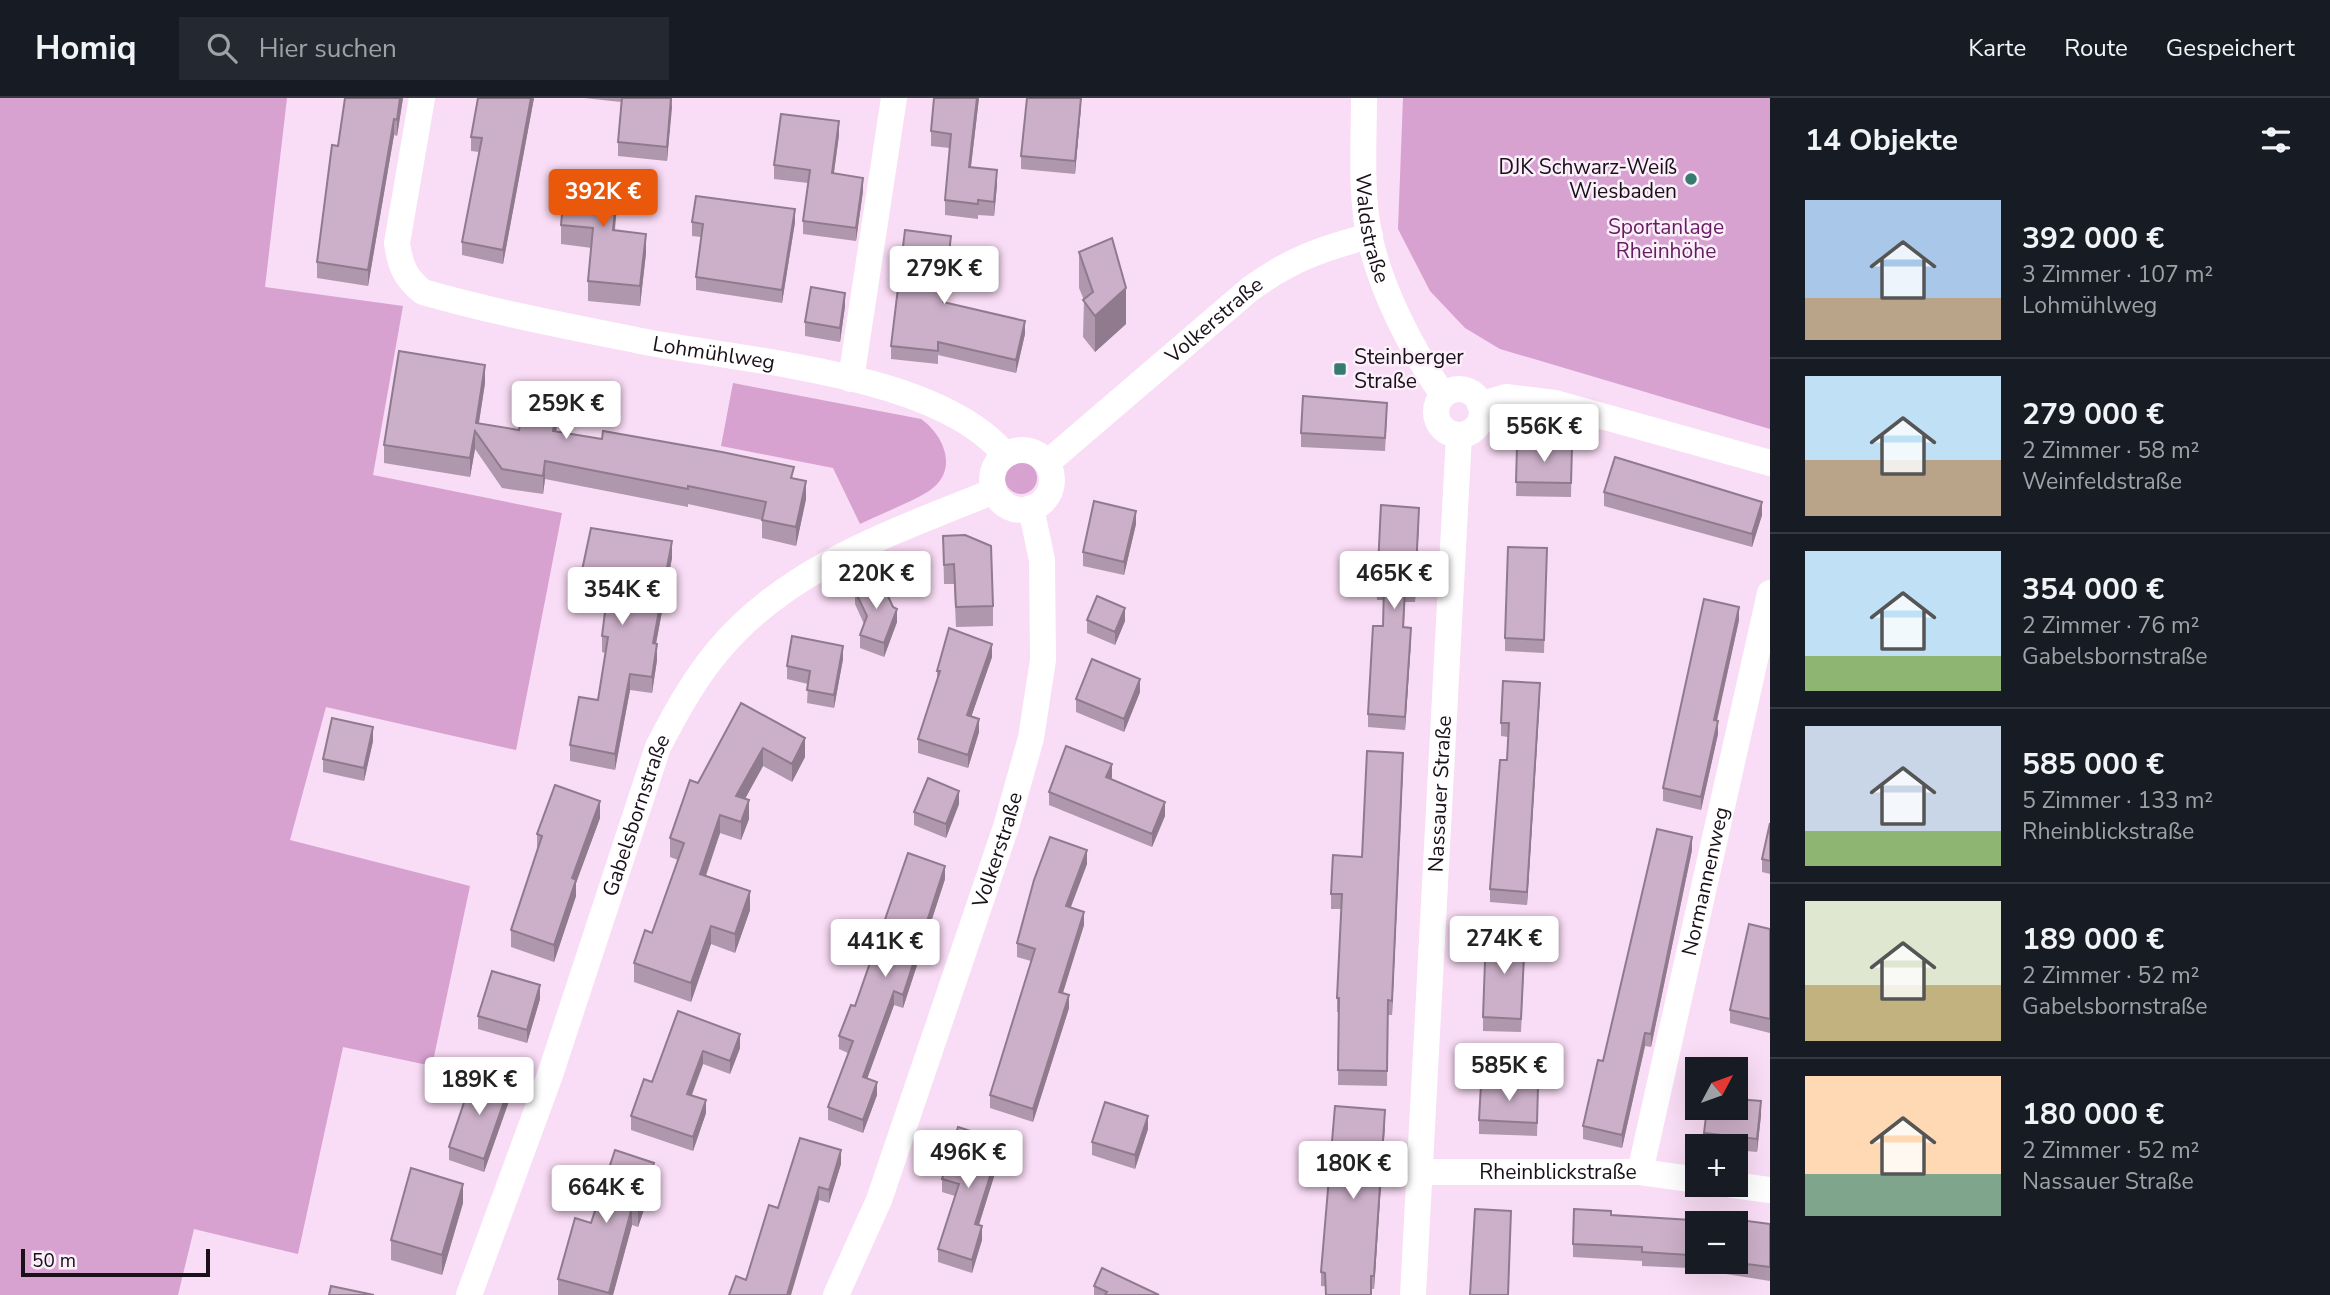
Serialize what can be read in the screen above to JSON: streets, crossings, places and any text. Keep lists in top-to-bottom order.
{
  "streets": {
    "street": [
      "Waldstraße",
      "Volkerstraße",
      "Lohmühlweg",
      "Nassauer Straße",
      "Gabelsbornstraße",
      "Normannenweg",
      "Rheinblickstraße"
    ]
  },
  "crossings": [
    ["Waldstraße", "Volkerstraße"],
    ["Volkerstraße", "Lohmühlweg"],
    ["Volkerstraße", "Gabelsbornstraße"],
    ["Lohmühlweg", "Gabelsbornstraße"],
    ["Nassauer Straße", "Rheinblickstraße"],
    ["Normannenweg", "Rheinblickstraße"]
  ],
  "parks": ["Sportanlage Rheinhöhe"],
  "places": {
    "other": ["DJK Schwarz-Weiß Wiesbaden"],
    "transit": ["Steinberger Straße"]
  },
  "scale_bar": "50 m",
  "north": "top right",
  "page": {
    "header": "Homiq",
    "search": "Hier suchen",
    "nav": ["Karte", "Route", "Gespeichert"],
    "heading": "14 Objekte",
    "price": [
      "392K €",
      "279K €",
      "259K €",
      "556K €",
      "220K €",
      "465K €",
      "354K €",
      "274K €",
      "441K €",
      "585K €",
      "189K €",
      "496K €",
      "180K €",
      "664K €"
    ],
    "list": [
      {
        "name": "392 000 €",
        "note": "3 Zimmer · 107 m² · Lohmühlweg"
      },
      {
        "name": "279 000 €",
        "note": "2 Zimmer · 58 m² · Weinfeldstraße"
      },
      {
        "name": "354 000 €",
        "note": "2 Zimmer · 76 m² · Gabelsbornstraße"
      },
      {
        "name": "585 000 €",
        "note": "5 Zimmer · 133 m² · Rheinblickstraße"
      },
      {
        "name": "189 000 €",
        "note": "2 Zimmer · 52 m² · Gabelsbornstraße"
      },
      {
        "name": "180 000 €",
        "note": "2 Zimmer · 52 m² · Nassauer Straße"
      }
    ],
    "map_buttons": ["+", "−"],
    "scale": "50 m"
  }
}
